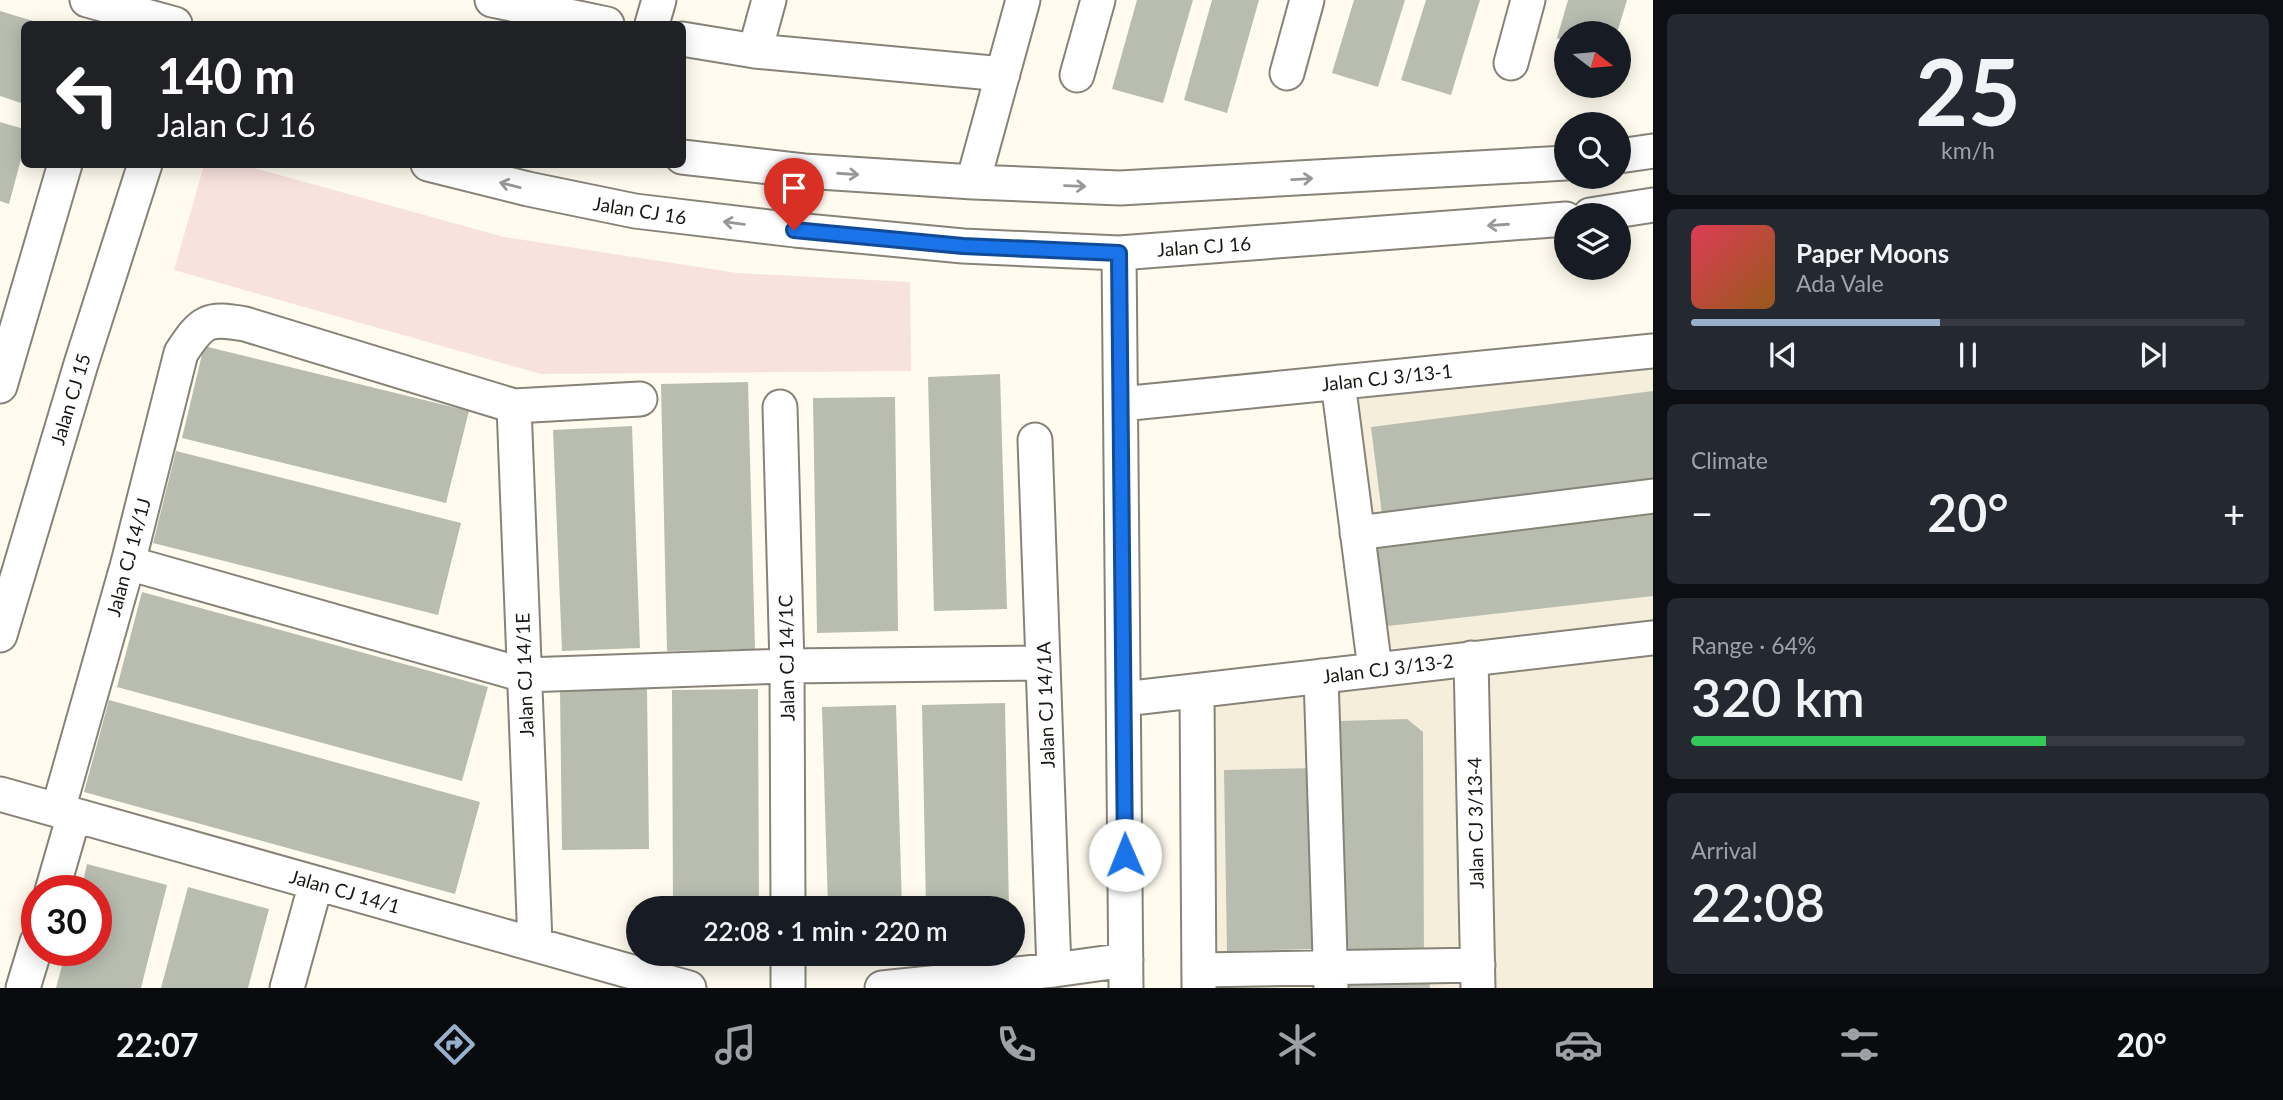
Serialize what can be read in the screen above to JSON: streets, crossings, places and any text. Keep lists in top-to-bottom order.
{
  "streets": {
    "street": [
      "Jalan CJ 16",
      "Jalan CJ 3/13-1",
      "Jalan CJ 15",
      "Jalan CJ 14/1J",
      "Jalan CJ 14/1C",
      "Jalan CJ 3/13-2",
      "Jalan CJ 14/1E",
      "Jalan CJ 14/1A",
      "Jalan CJ 3/13-4",
      "Jalan CJ 14/1"
    ]
  },
  "crossings": [
    ["Jalan CJ 14/1J", "Jalan CJ 14/1E"],
    ["Jalan CJ 14/1J", "Jalan CJ 14/1"],
    ["Jalan CJ 3/13-2", "Jalan CJ 3/13-4"],
    ["Jalan CJ 14/1E", "Jalan CJ 14/1"]
  ],
  "north": "right",
  "page": {
    "tile": [
      ["25", "km/h"],
      "Climate",
      ["Range · 64%", "320 km"],
      ["Arrival", "22:08"]
    ],
    "turn": ["140 m", "Jalan CJ 16"],
    "song": ["Paper Moons", "Ada Vale"],
    "heat": ["−", "20°", "+"],
    "limit": "30",
    "trip": "22:08 · 1 min · 220 m",
    "tabs": ["22:07", "20°"]
  }
}
